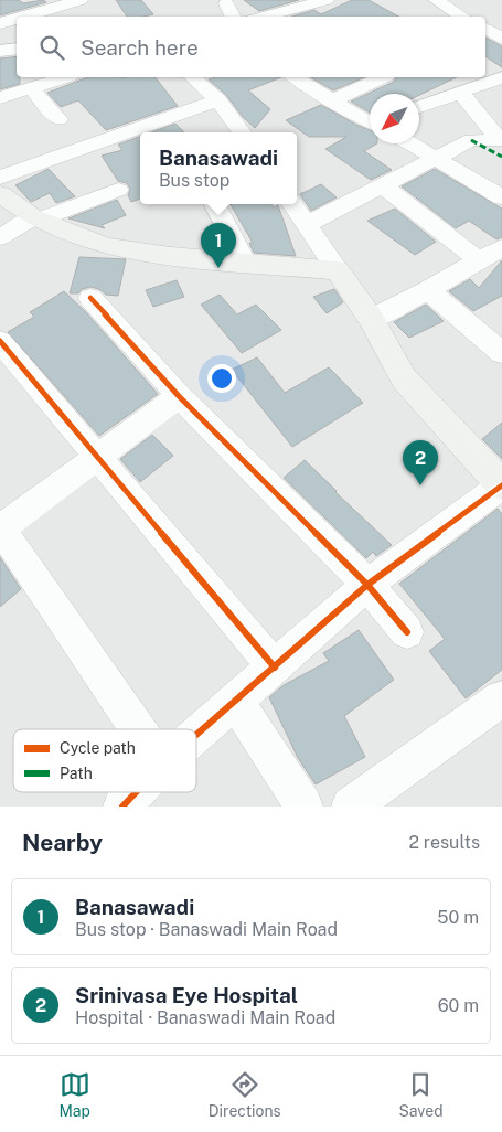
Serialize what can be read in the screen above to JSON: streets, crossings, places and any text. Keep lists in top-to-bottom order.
{
  "legend": ["Cycle path", "Path"],
  "north": "bottom left",
  "page": {
    "search": "Search here",
    "popup": ["Banasawadi", "Bus stop"],
    "pins": ["1", "2"],
    "heading": ["Nearby", "2 results"],
    "list": [
      {
        "mark": "1",
        "name": "Banasawadi",
        "note": "Bus stop · Banaswadi Main Road",
        "value": "50 m"
      },
      {
        "mark": "2",
        "name": "Srinivasa Eye Hospital",
        "note": "Hospital · Banaswadi Main Road",
        "value": "60 m"
      }
    ],
    "nav": ["Map", "Directions", "Saved"]
  }
}
